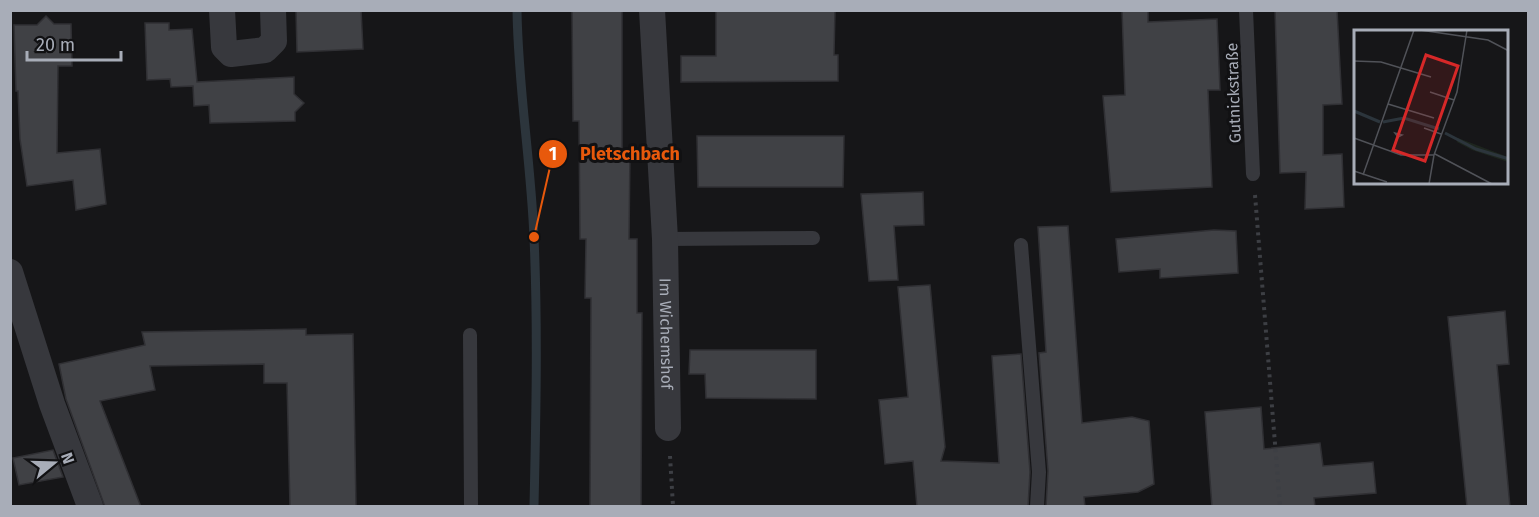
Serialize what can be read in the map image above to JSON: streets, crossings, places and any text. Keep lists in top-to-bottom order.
{
  "streets": {
    "street": ["Im Wichemshof"],
    "lane": ["Gutnickstraße"]
  },
  "places": ["Pletschbach"],
  "scale_bar": "20 m",
  "north": "right"
}
